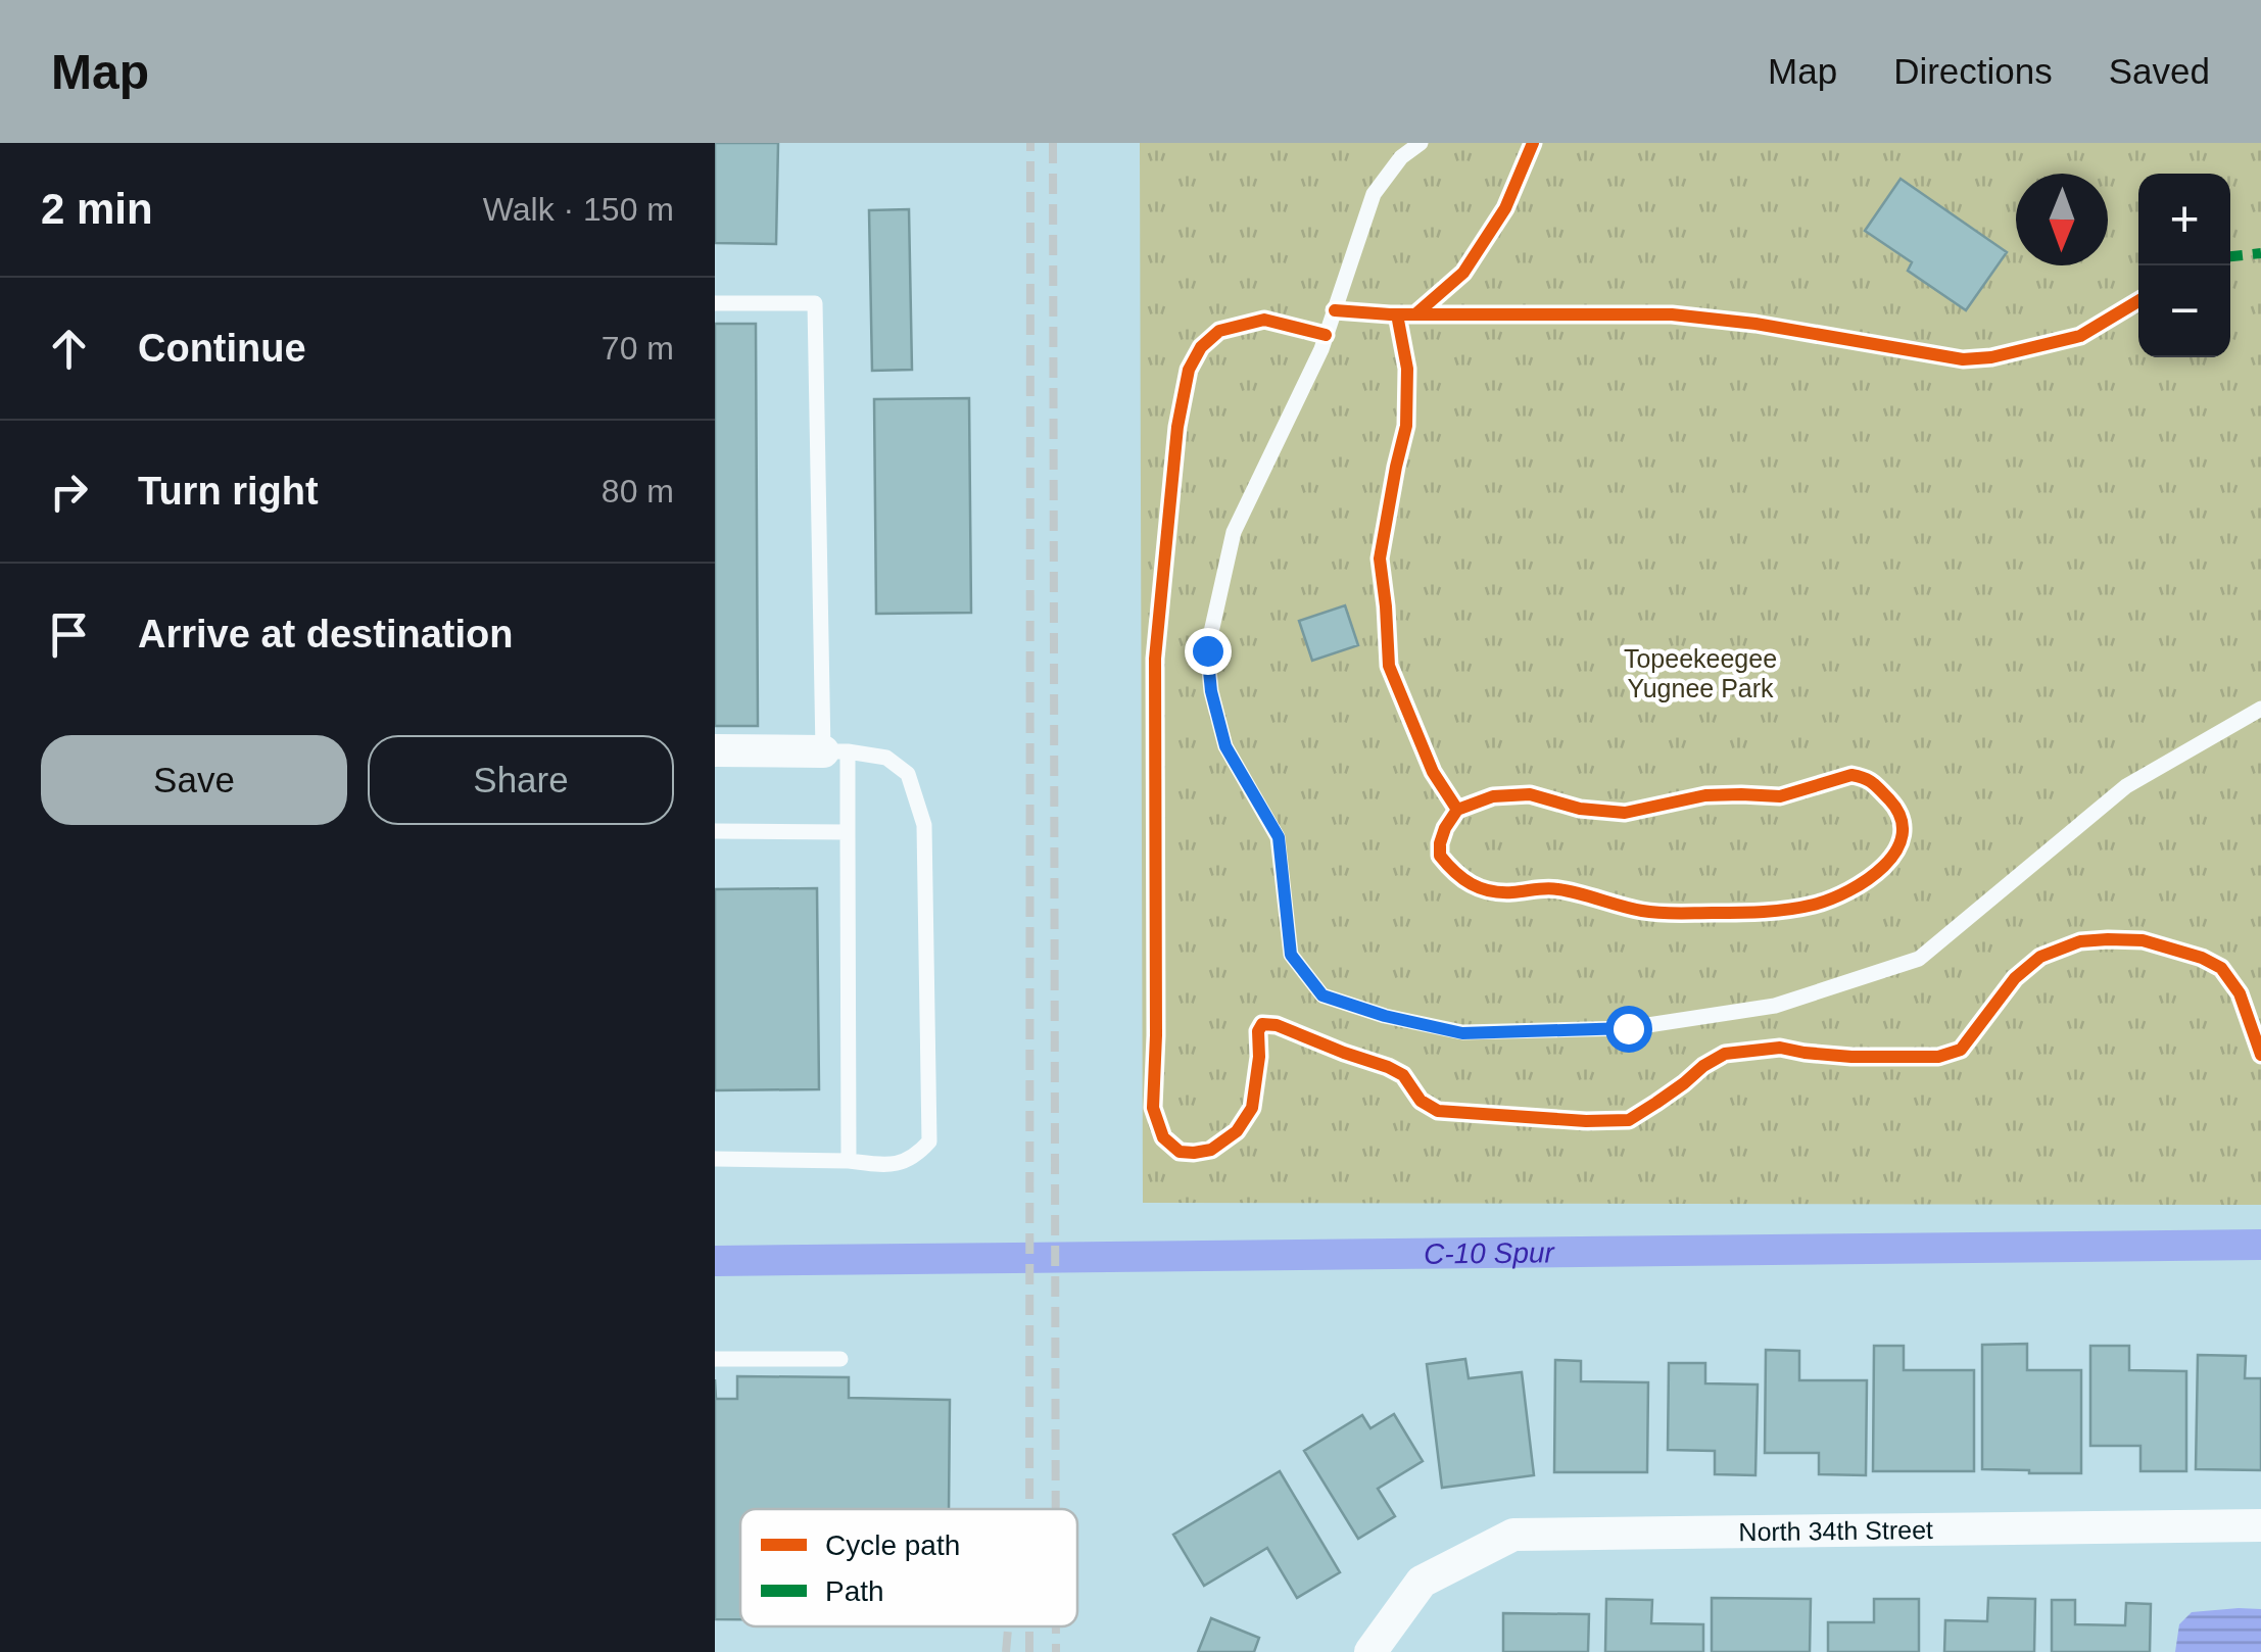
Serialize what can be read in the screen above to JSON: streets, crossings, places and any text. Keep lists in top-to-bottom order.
{
  "streets": {
    "street": ["North 34th Street"]
  },
  "water": ["C-10 Spur"],
  "parks": ["Topeekeegee Yugnee Park"],
  "legend": ["Cycle path", "Path"],
  "north": "bottom",
  "page": {
    "header": "Map",
    "nav": ["Map", "Directions", "Saved"],
    "heading": ["2 min", "Walk · 150 m"],
    "map_buttons": ["+", "−"],
    "list": [
      ["Continue", "70 m"],
      ["Turn right", "80 m"],
      "Arrive at destination"
    ],
    "buttons": ["Save", "Share"]
  }
}
